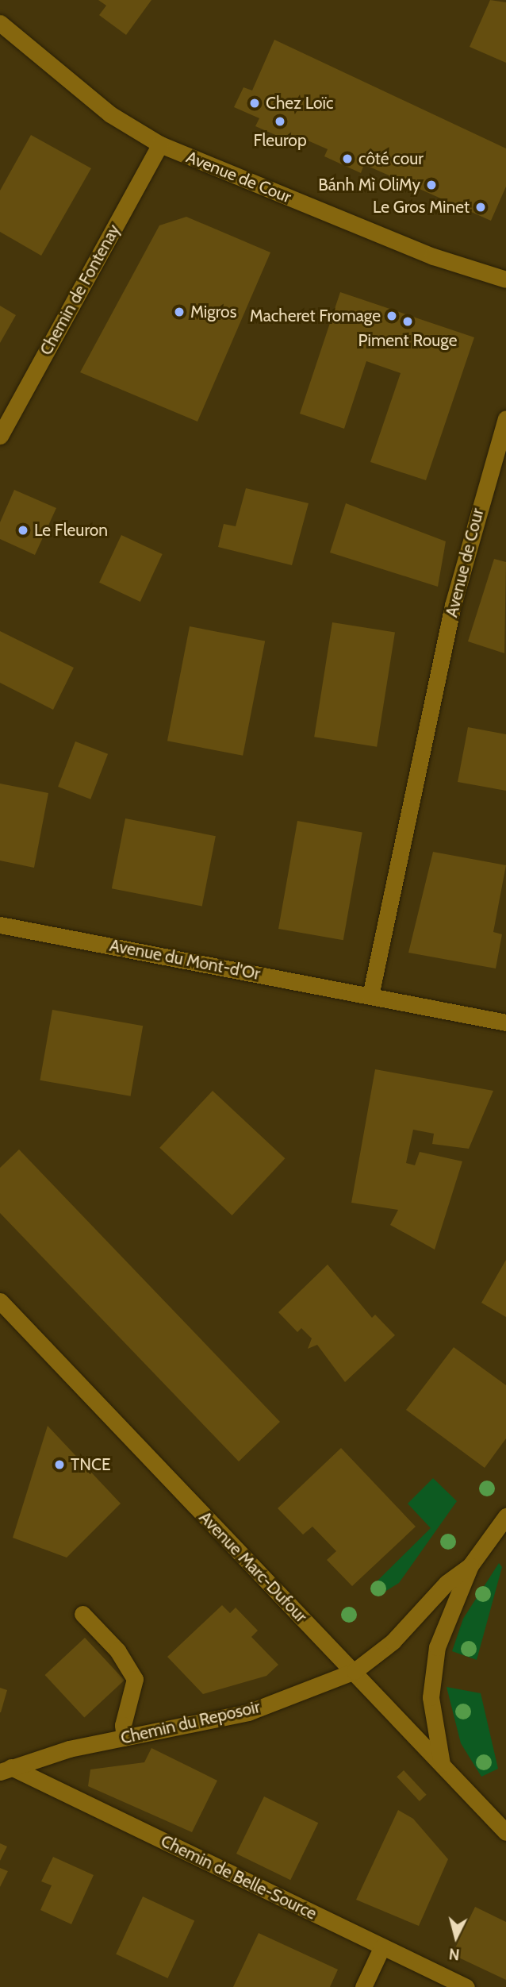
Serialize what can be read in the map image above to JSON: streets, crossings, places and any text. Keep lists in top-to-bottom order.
{
  "streets": {
    "street": [
      "Avenue de Cour",
      "Chemin de Fontenay",
      "Avenue du Mont-d'Or",
      "Avenue Marc-Dufour",
      "Chemin du Reposoir",
      "Chemin de Belle-Source"
    ]
  },
  "crossings": [
    ["Avenue de Cour", "Chemin de Fontenay"],
    ["Avenue de Cour", "Avenue du Mont-d'Or"],
    ["Avenue Marc-Dufour", "Chemin du Reposoir"],
    ["Chemin du Reposoir", "Chemin de Belle-Source"]
  ],
  "places": [
    "Chez Loïc",
    "Fleurop",
    "côté cour",
    "Bánh Mì OliMy",
    "Le Gros Minet",
    "Migros",
    "Macheret Fromage",
    "Piment Rouge",
    "Le Fleuron",
    "TNCE"
  ],
  "north": "bottom"
}
